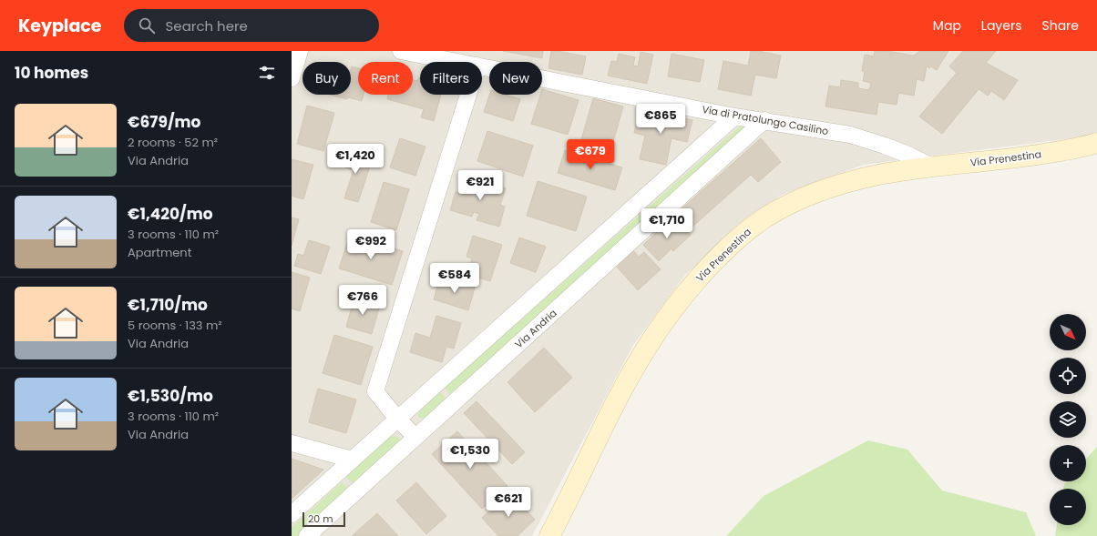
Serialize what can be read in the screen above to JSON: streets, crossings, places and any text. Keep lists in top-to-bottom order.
{
  "streets": {
    "main road": ["Via Prenestina"],
    "street": ["Via di Pratolungo Casilino", "Via Andria"]
  },
  "crossings": [
    ["Via di Pratolungo Casilino", "Via Prenestina"],
    ["Via di Pratolungo Casilino", "Via Andria"]
  ],
  "scale_bar": "20 m",
  "north": "bottom right",
  "page": {
    "header": "Keyplace",
    "search": "Search here",
    "nav": ["Map", "Layers", "Share"],
    "heading": "10 homes",
    "chip": [
      "Buy",
      "Rent",
      "Filters",
      "New"
    ],
    "list": [
      {
        "name": "€679/mo",
        "note": "2 rooms · 52 m² · Via Andria"
      },
      {
        "name": "€1,420/mo",
        "note": "3 rooms · 110 m² · Apartment"
      },
      {
        "name": "€1,710/mo",
        "note": "5 rooms · 133 m² · Via Andria"
      },
      {
        "name": "€1,530/mo",
        "note": "3 rooms · 110 m² · Via Andria"
      }
    ],
    "price": [
      "€865",
      "€679",
      "€1,420",
      "€921",
      "€1,710",
      "€992",
      "€584",
      "€766",
      "€1,530",
      "€621"
    ],
    "map_buttons": ["+", "−"],
    "scale": "20 m"
  }
}
